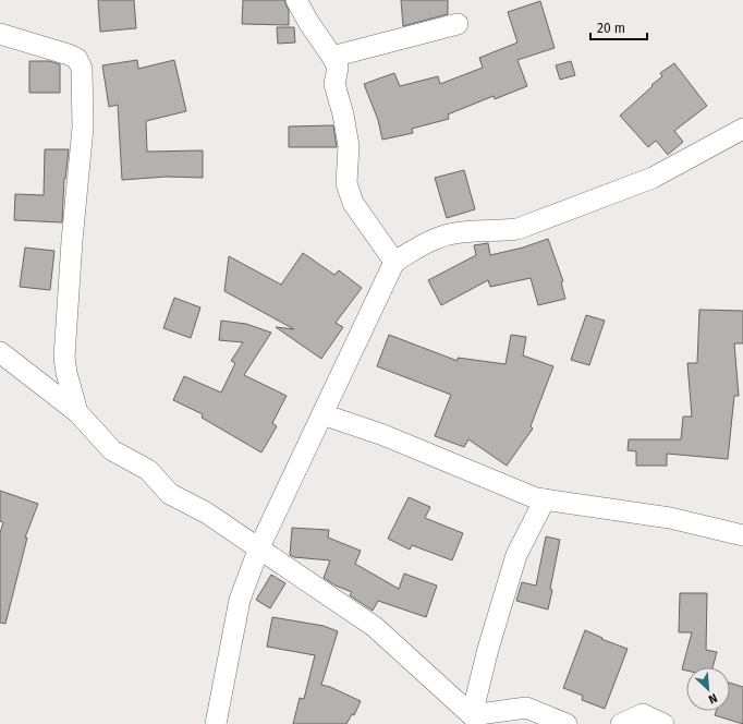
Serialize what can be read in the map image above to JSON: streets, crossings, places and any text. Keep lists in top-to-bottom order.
{
  "scale_bar": "20 m",
  "north": "bottom right"
}
